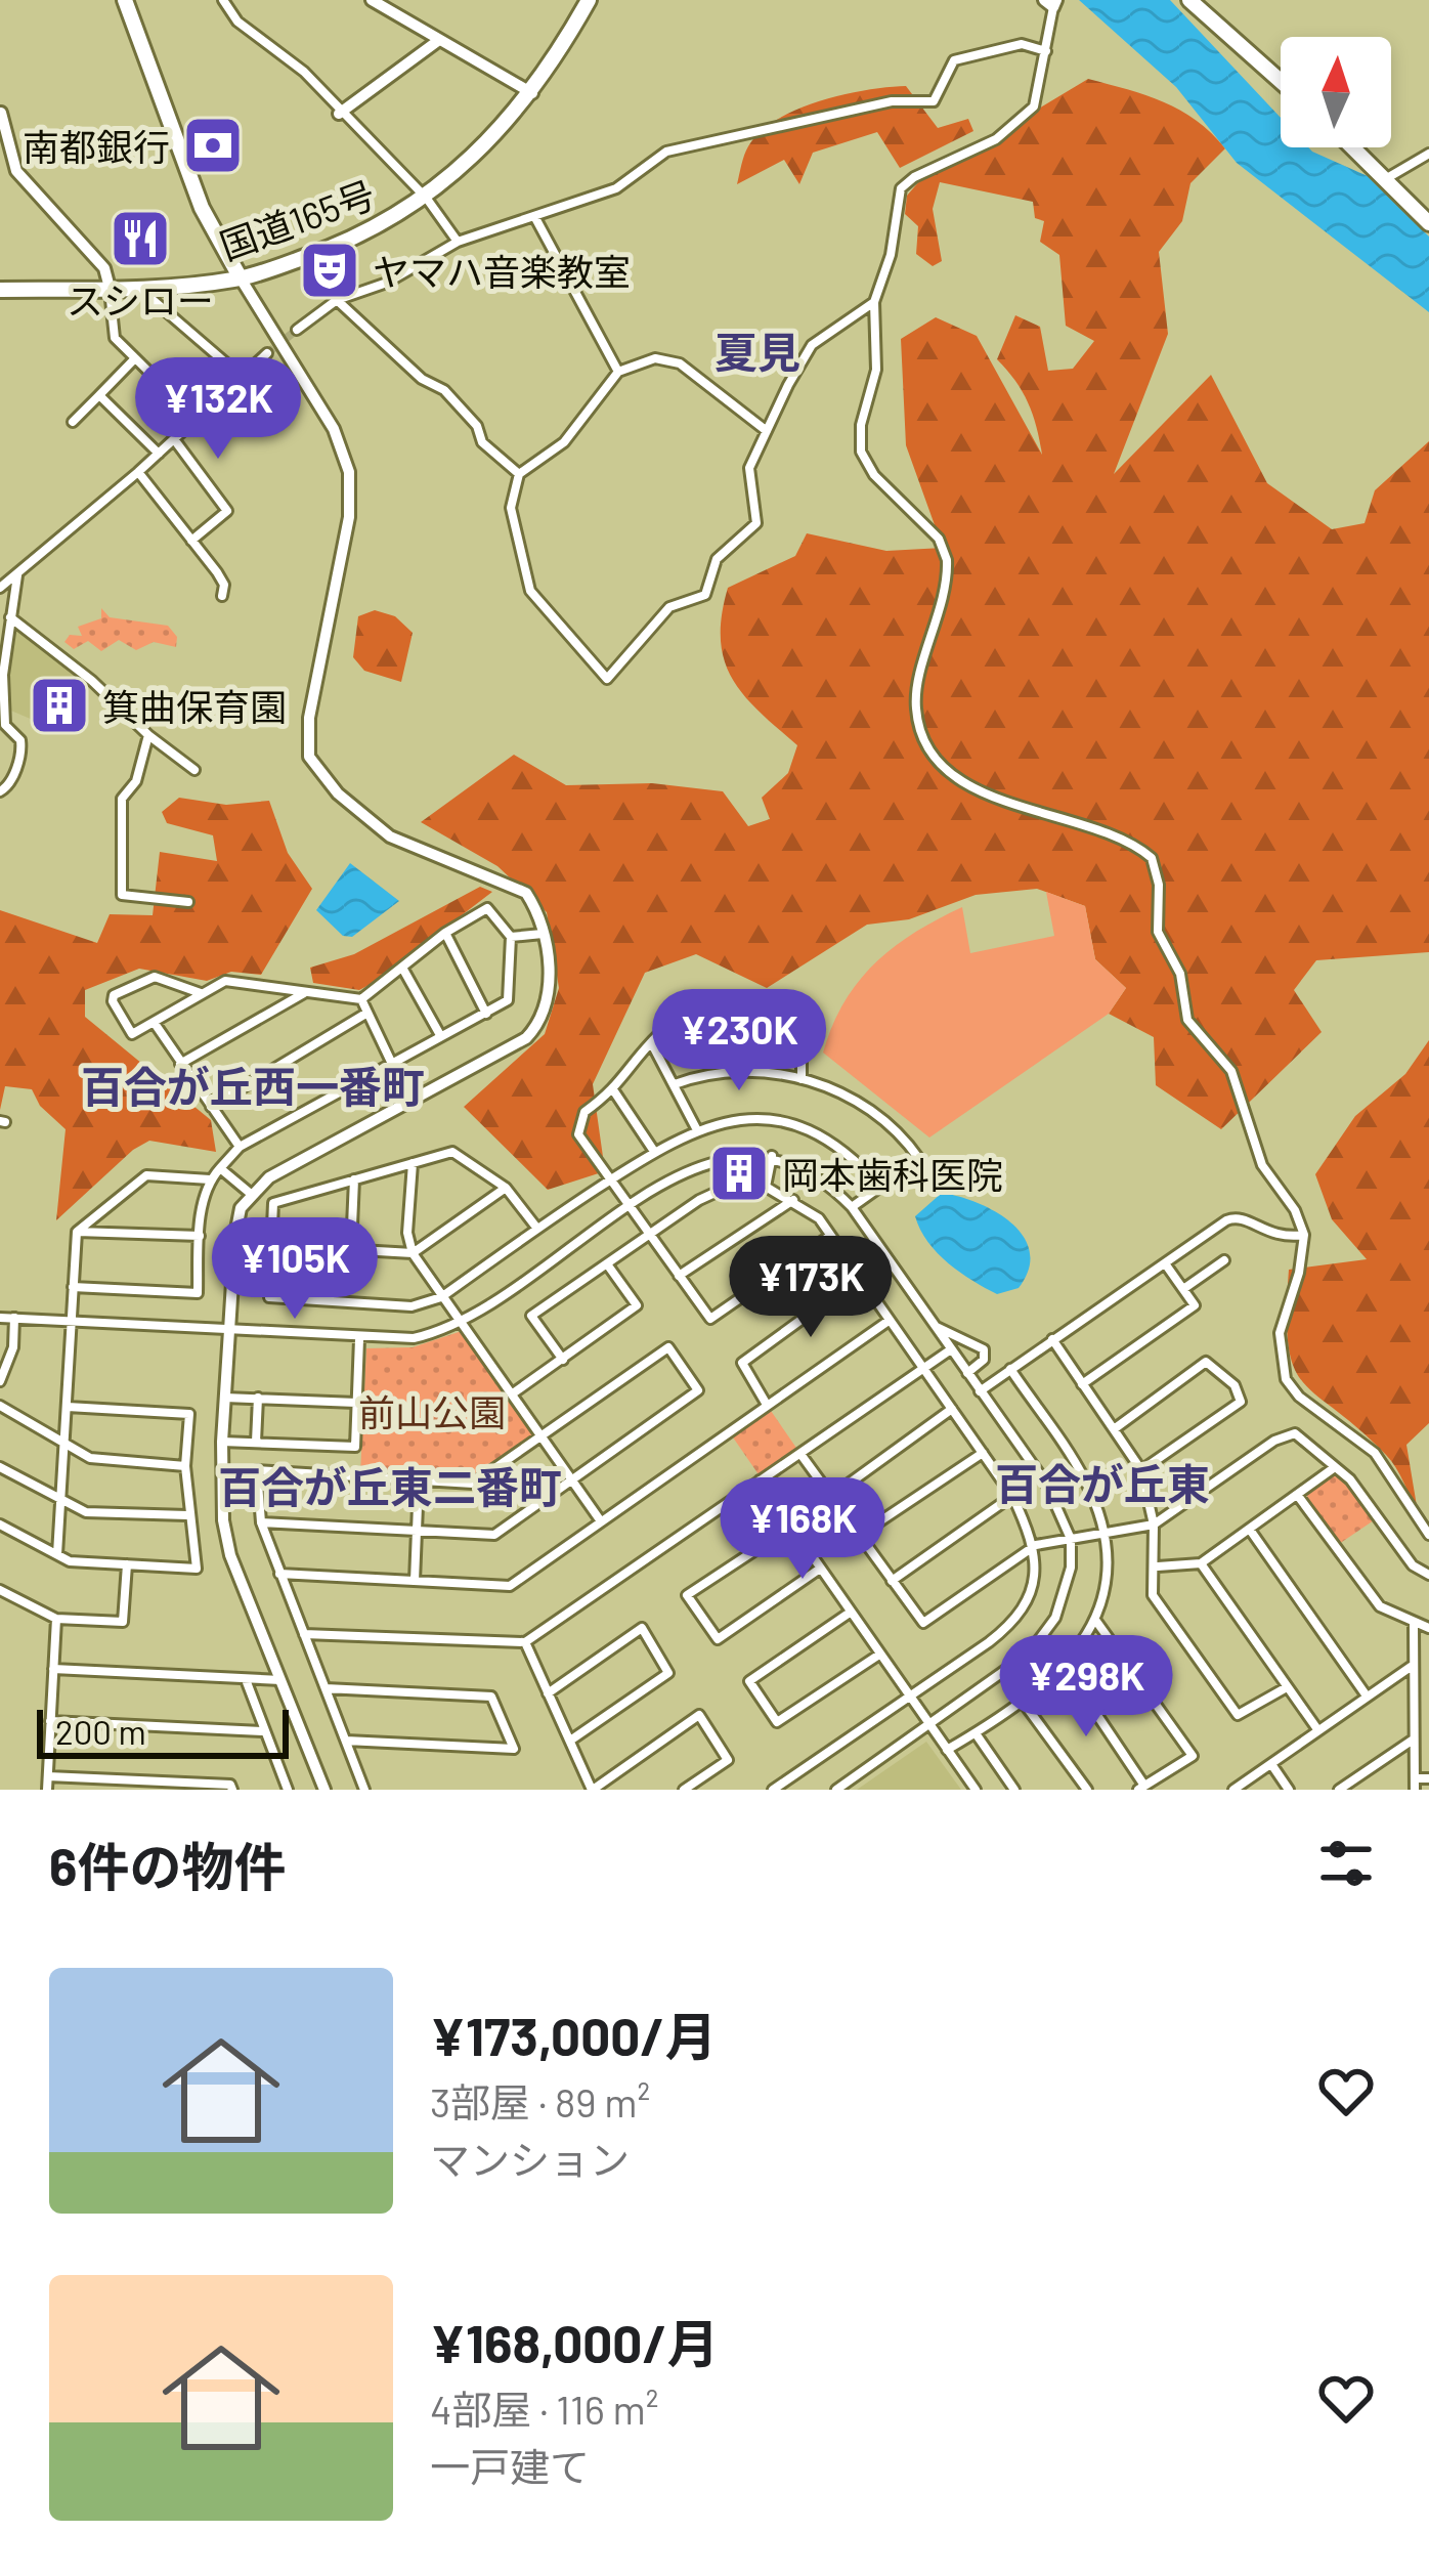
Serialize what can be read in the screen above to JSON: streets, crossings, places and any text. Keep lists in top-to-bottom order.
{
  "streets": {
    "main road": ["国道165号"]
  },
  "districts": [
    "夏見",
    "百合が丘西一番町",
    "百合が丘東",
    "百合が丘東二番町"
  ],
  "parks": ["前山公園"],
  "places": {
    "bank": ["南都銀行"],
    "restaurant": ["スシロー"],
    "theatre": ["ヤマハ音楽教室"],
    "building": ["箕曲保育園", "岡本歯科医院"]
  },
  "scale_bar": "200 m",
  "north": "top",
  "page": {
    "price": [
      "¥132K",
      "¥230K",
      "¥105K",
      "¥173K",
      "¥168K",
      "¥298K"
    ],
    "scale": "200 m",
    "heading": "6件の物件",
    "list": [
      {
        "name": "¥173,000/月",
        "note": "3部屋 · 89 m² · マンション"
      },
      {
        "name": "¥168,000/月",
        "note": "4部屋 · 116 m² · 一戸建て"
      }
    ]
  }
}
